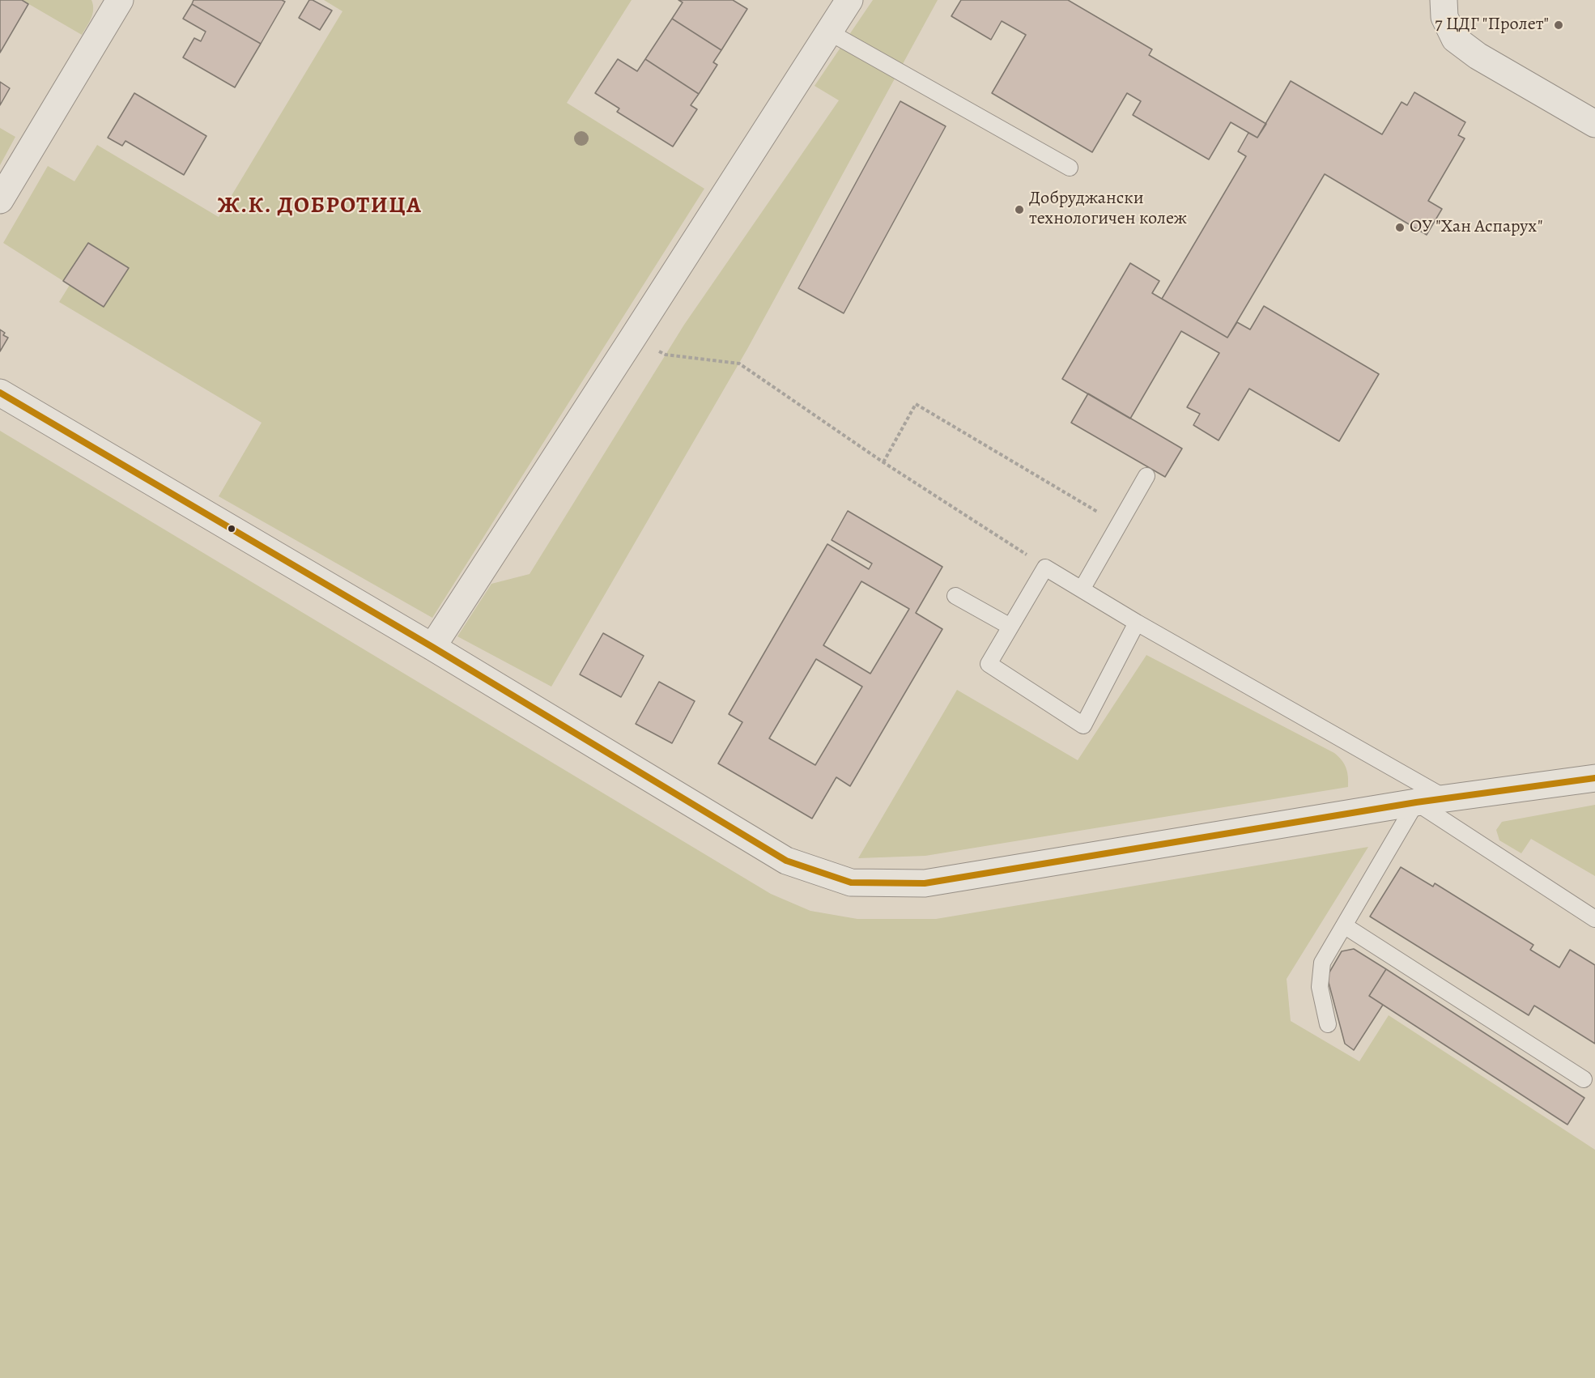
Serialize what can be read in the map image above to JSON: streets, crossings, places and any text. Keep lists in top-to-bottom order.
{
  "districts": ["Ж.К. ДОБРОТИЦА"],
  "places": ["7 ЦДГ \"Пролет\"", "Добруджански технологичен колеж", "ОУ \"Хан Аспарух\""]
}
